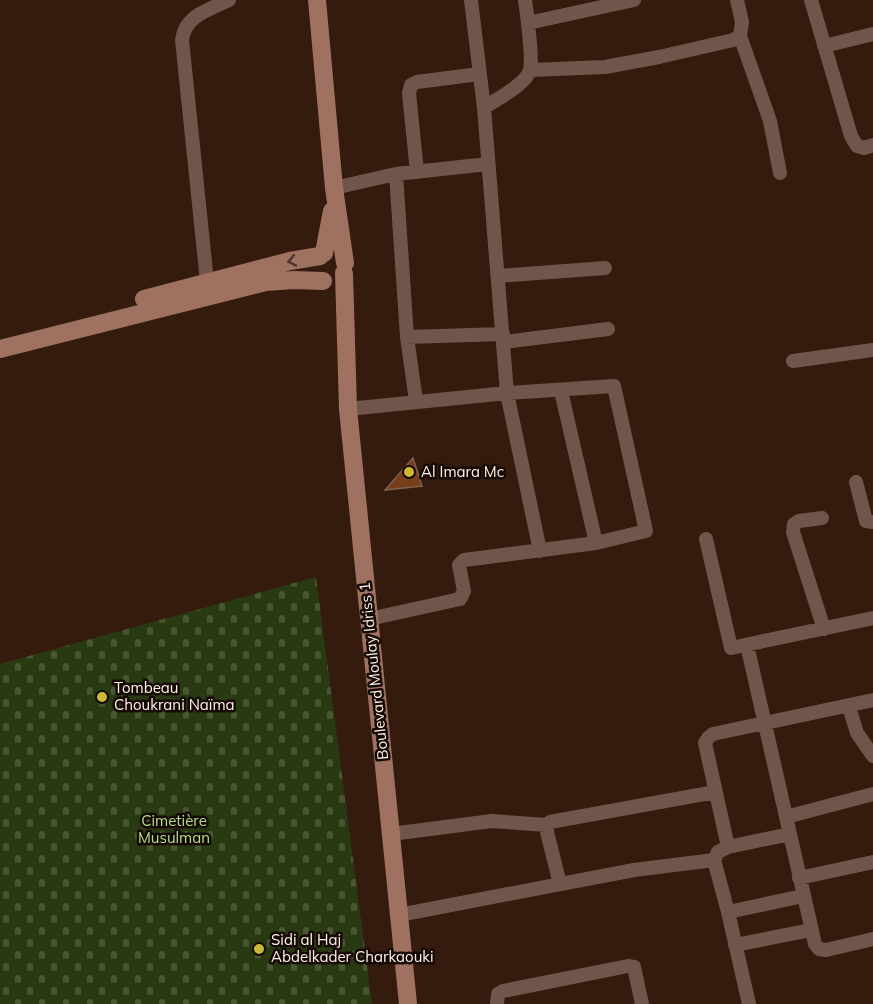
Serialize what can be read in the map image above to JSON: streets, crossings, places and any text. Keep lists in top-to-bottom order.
{
  "streets": {
    "main road": ["Boulevard Moulay Idriss 1"]
  },
  "parks": ["Cimetière Musulman"],
  "places": ["Al Imara Mc", "Tombeau Choukrani Naïma", "Sidi al Haj Abdelkader Charkaouki"]
}
